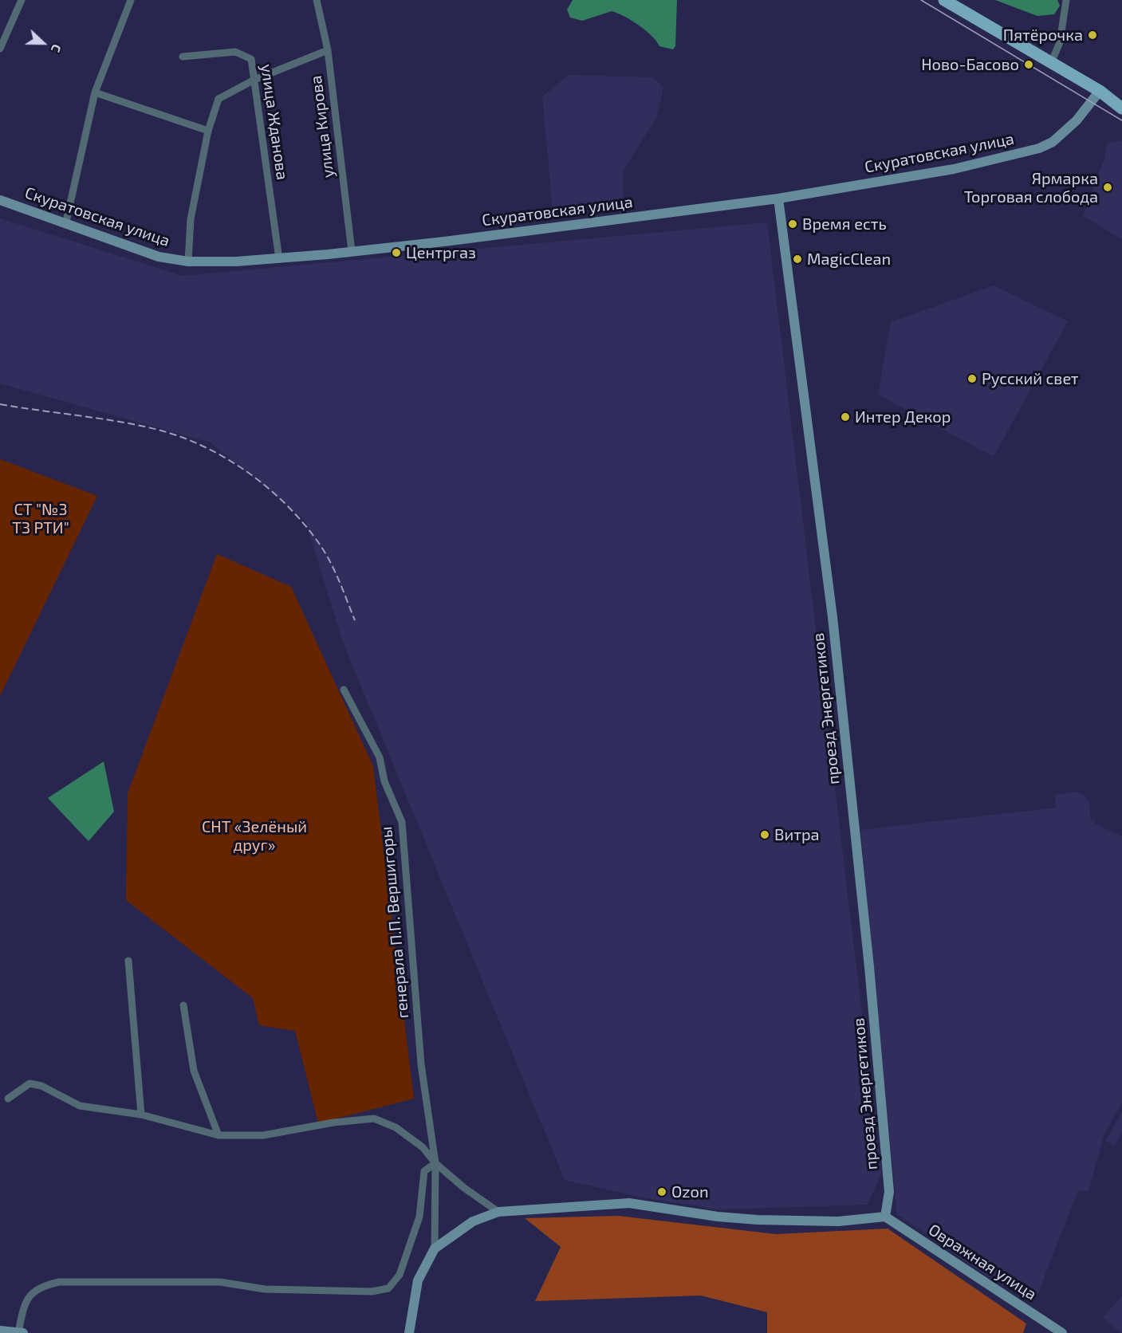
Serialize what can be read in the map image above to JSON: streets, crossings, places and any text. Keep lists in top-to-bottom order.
{
  "streets": {
    "street": [
      "улица Жданова",
      "улица Кирова",
      "Скуратовская улица",
      "проезд Энергетиков",
      "генерала П.П. Вершигоры",
      "Овражная улица"
    ]
  },
  "crossings": [
    ["улица Жданова", "Скуратовская улица"],
    ["улица Кирова", "Скуратовская улица"],
    ["Скуратовская улица", "проезд Энергетиков"],
    ["проезд Энергетиков", "Овражная улица"]
  ],
  "parks": ["СТ \"№3 ТЗ РТИ\"", "СНТ «Зелёный друг»"],
  "places": [
    "Пятёрочка",
    "Ново-Басово",
    "Ярмарка Торговая слобода",
    "Время есть",
    "Центргаз",
    "MagicClean",
    "Русский свет",
    "Интер Декор",
    "Витра",
    "Ozon"
  ],
  "north": "right"
}
